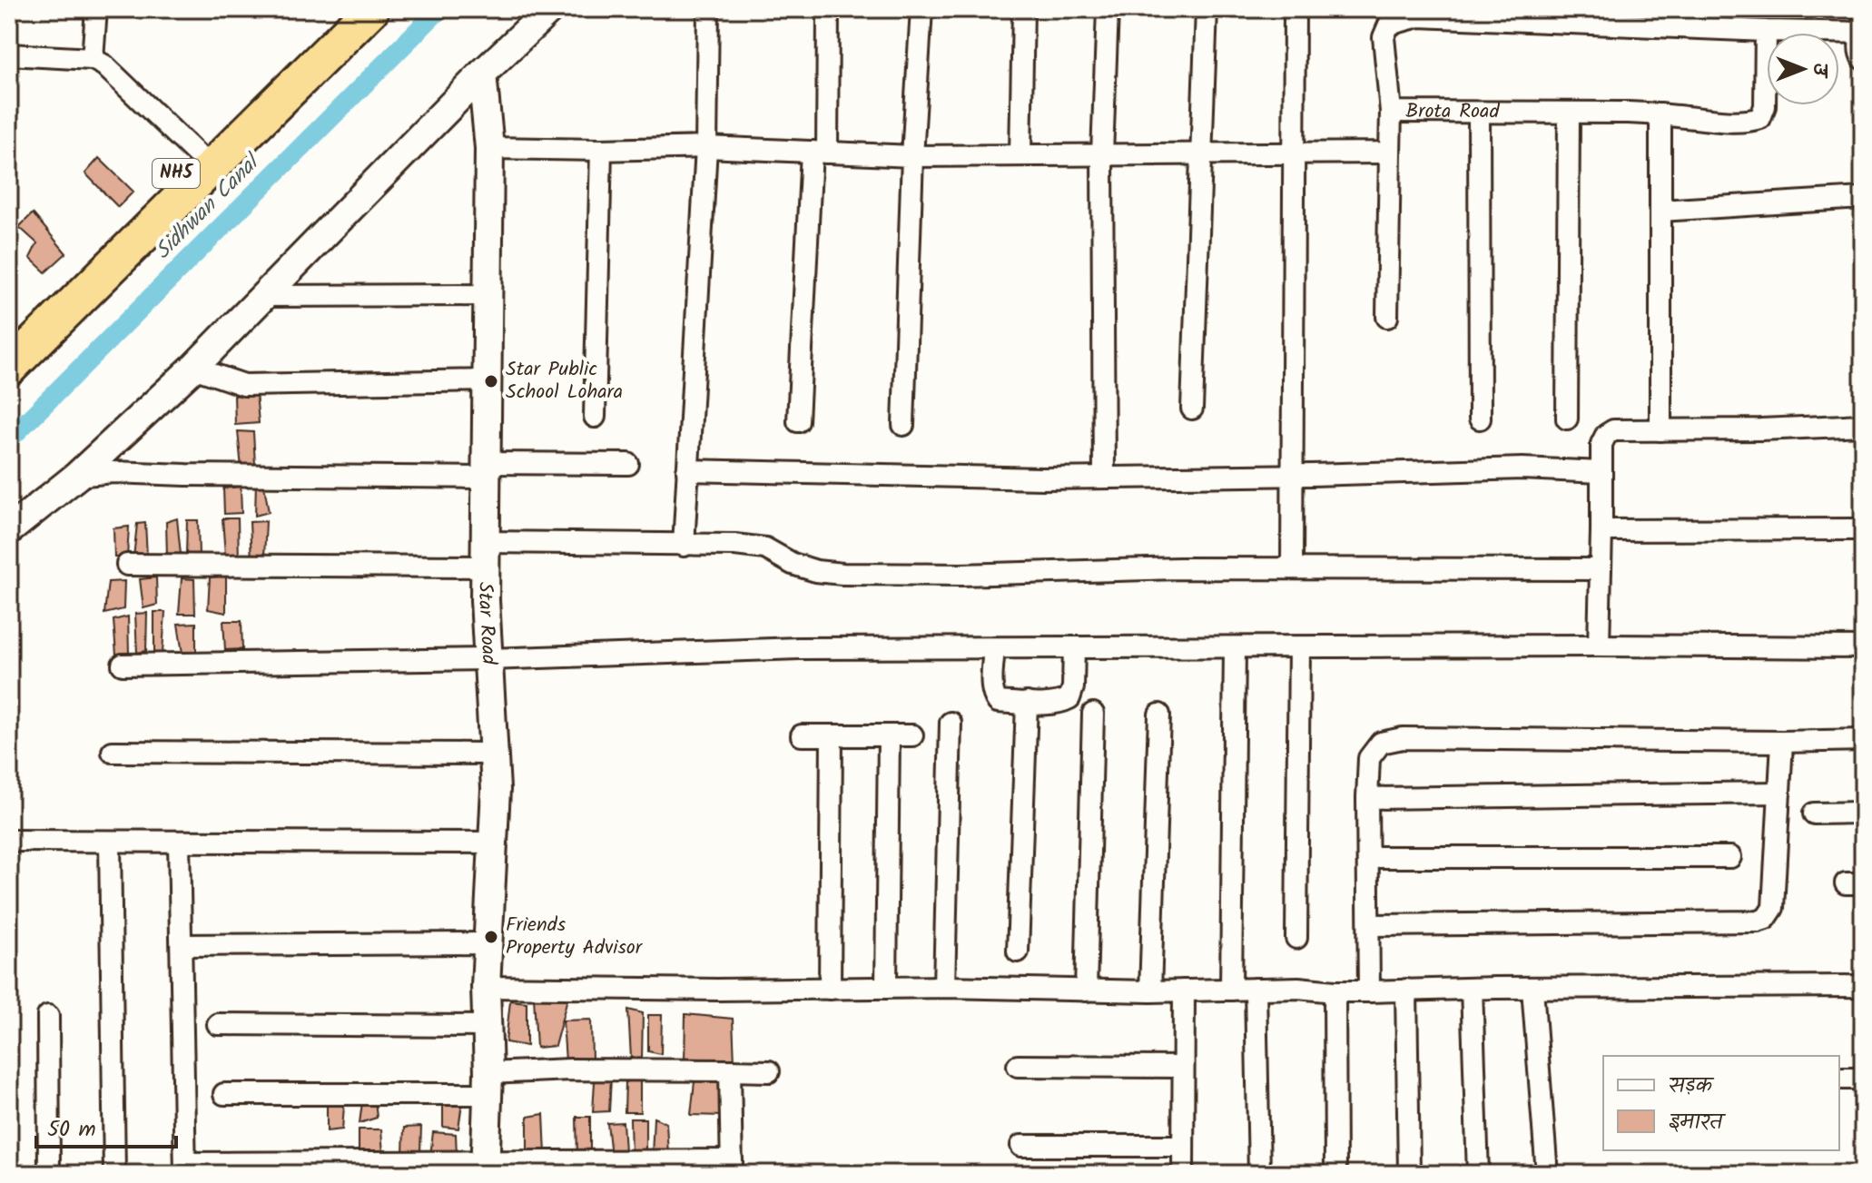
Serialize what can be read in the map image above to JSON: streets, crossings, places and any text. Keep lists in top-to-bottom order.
{
  "streets": {
    "highway": ["NH5"],
    "street": ["Brota Road", "Star Road"]
  },
  "water": ["Sidhwan Canal"],
  "places": ["Star Public School Lohara", "Friends Property Advisor"],
  "legend": ["सड़क", "इमारत"],
  "scale_bar": "50 m",
  "north": "right"
}
